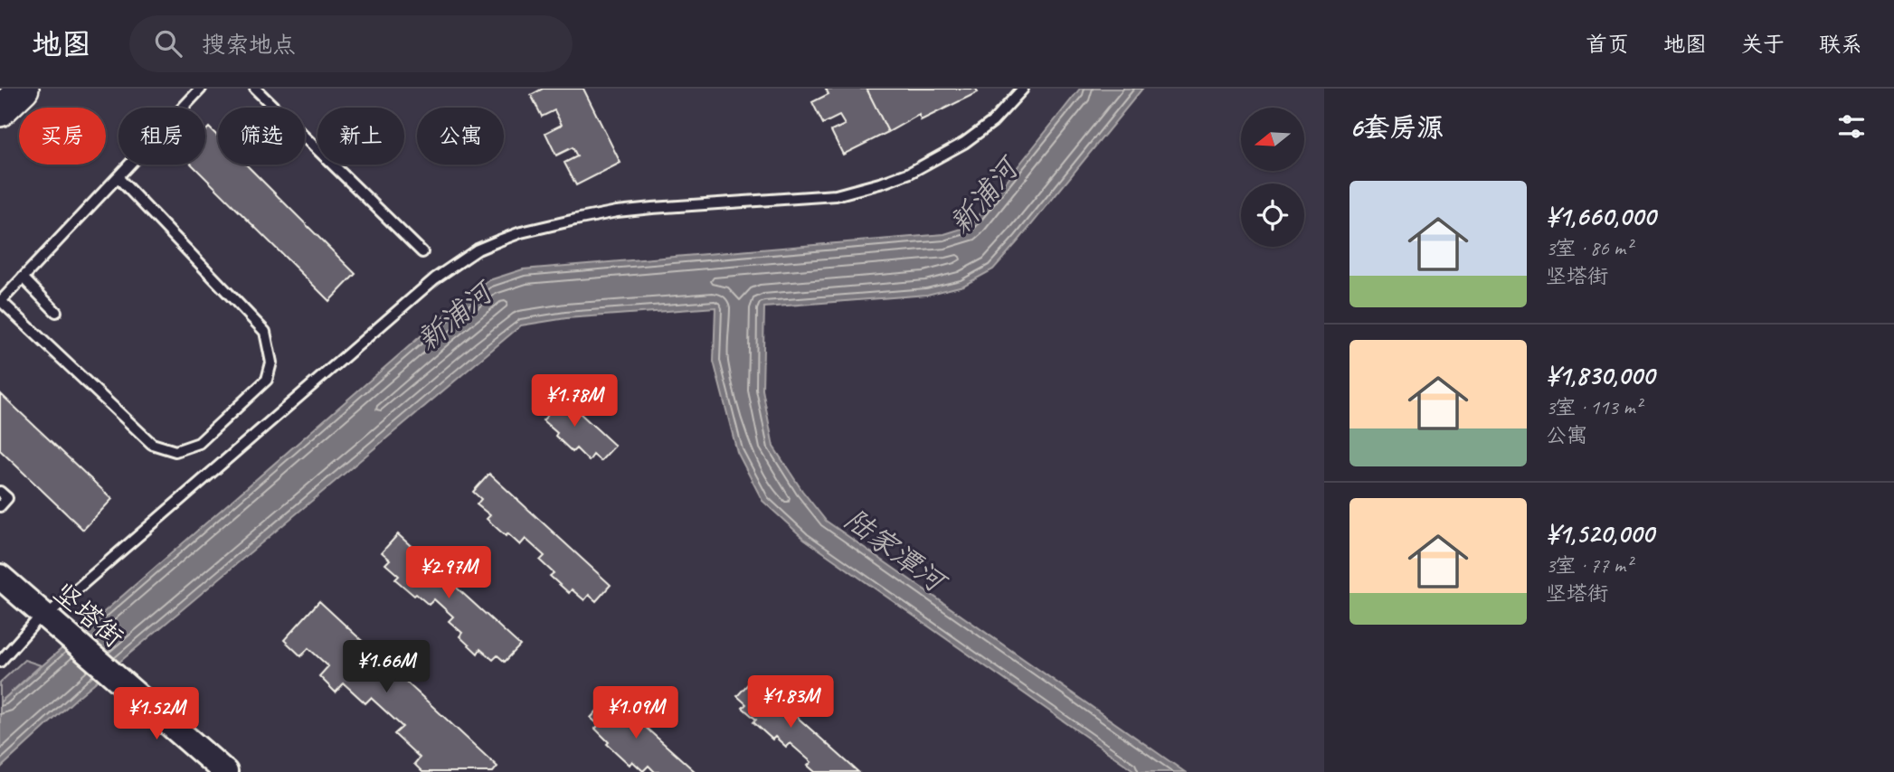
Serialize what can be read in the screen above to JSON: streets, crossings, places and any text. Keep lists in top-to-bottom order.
{
  "streets": {
    "street": ["坚塔街"]
  },
  "water": ["新浦河", "陆家潭河"],
  "north": "left",
  "page": {
    "header": "地图",
    "search": "搜索地点",
    "nav": [
      "首页",
      "地图",
      "关于",
      "联系"
    ],
    "heading": "6套房源",
    "chip": [
      "买房",
      "租房",
      "筛选",
      "新上",
      "公寓"
    ],
    "list": [
      {
        "name": "¥1,660,000",
        "note": "3室 · 86 m² · 坚塔街"
      },
      {
        "name": "¥1,830,000",
        "note": "3室 · 113 m² · 公寓"
      },
      {
        "name": "¥1,520,000",
        "note": "3室 · 77 m² · 坚塔街"
      }
    ],
    "price": [
      "¥1.78M",
      "¥2.97M",
      "¥1.66M",
      "¥1.83M",
      "¥1.09M",
      "¥1.52M"
    ]
  }
}
